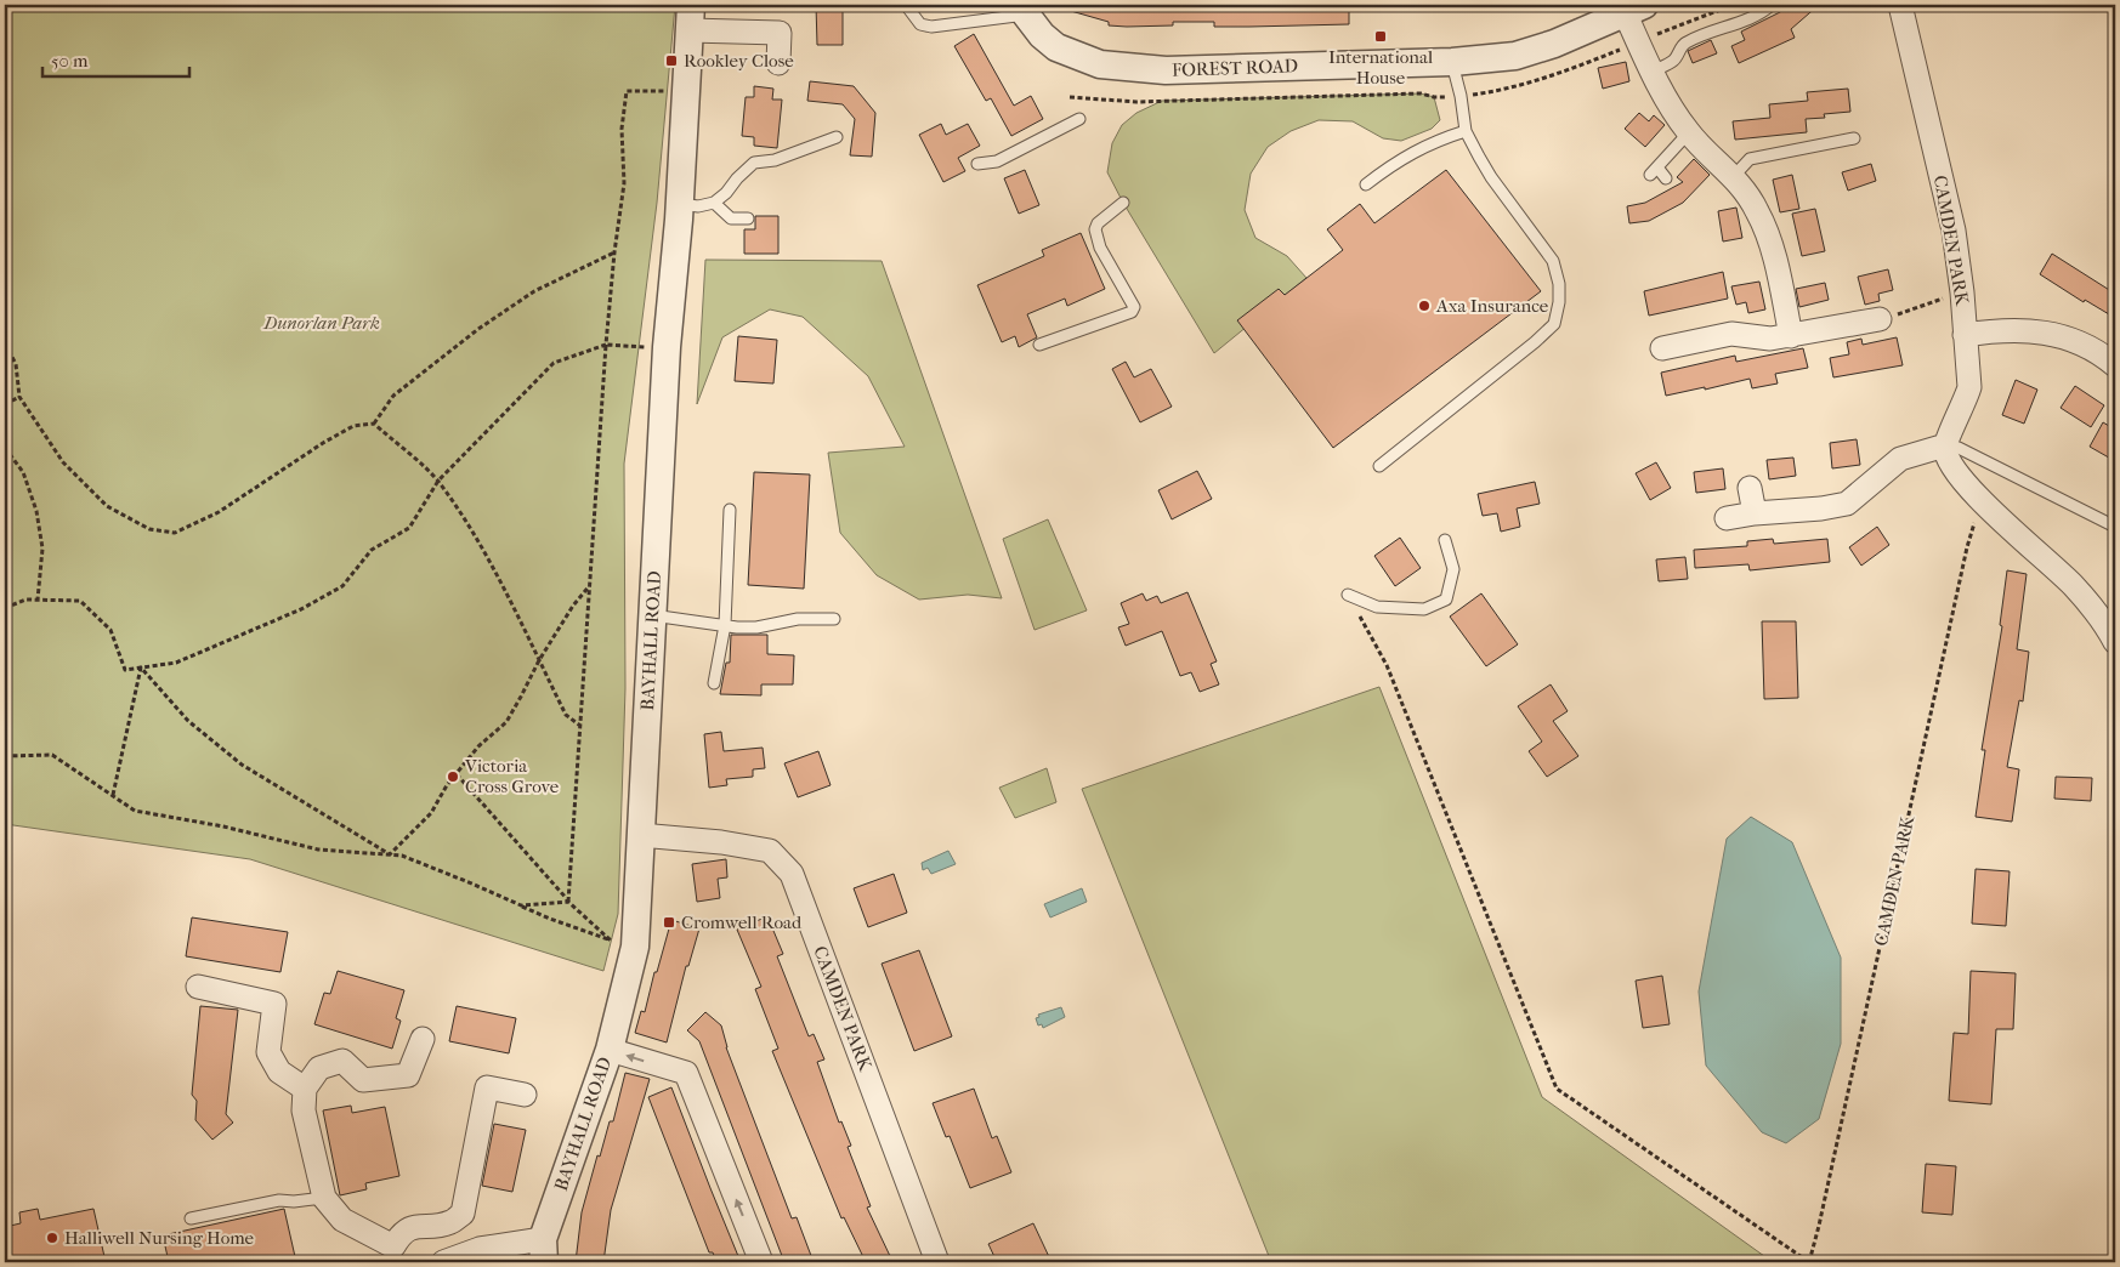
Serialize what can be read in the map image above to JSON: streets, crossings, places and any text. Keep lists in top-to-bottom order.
{
  "streets": {
    "street": ["FOREST ROAD", "CAMDEN PARK", "BAYHALL ROAD"]
  },
  "crossings": [
    ["CAMDEN PARK", "BAYHALL ROAD"]
  ],
  "parks": ["Dunorlan Park"],
  "places": {
    "transit": ["International House", "Rookley Close", "Cromwell Road"],
    "other": ["Axa Insurance", "Victoria Cross Grove", "Halliwell Nursing Home"]
  },
  "scale_bar": "50 m"
}
